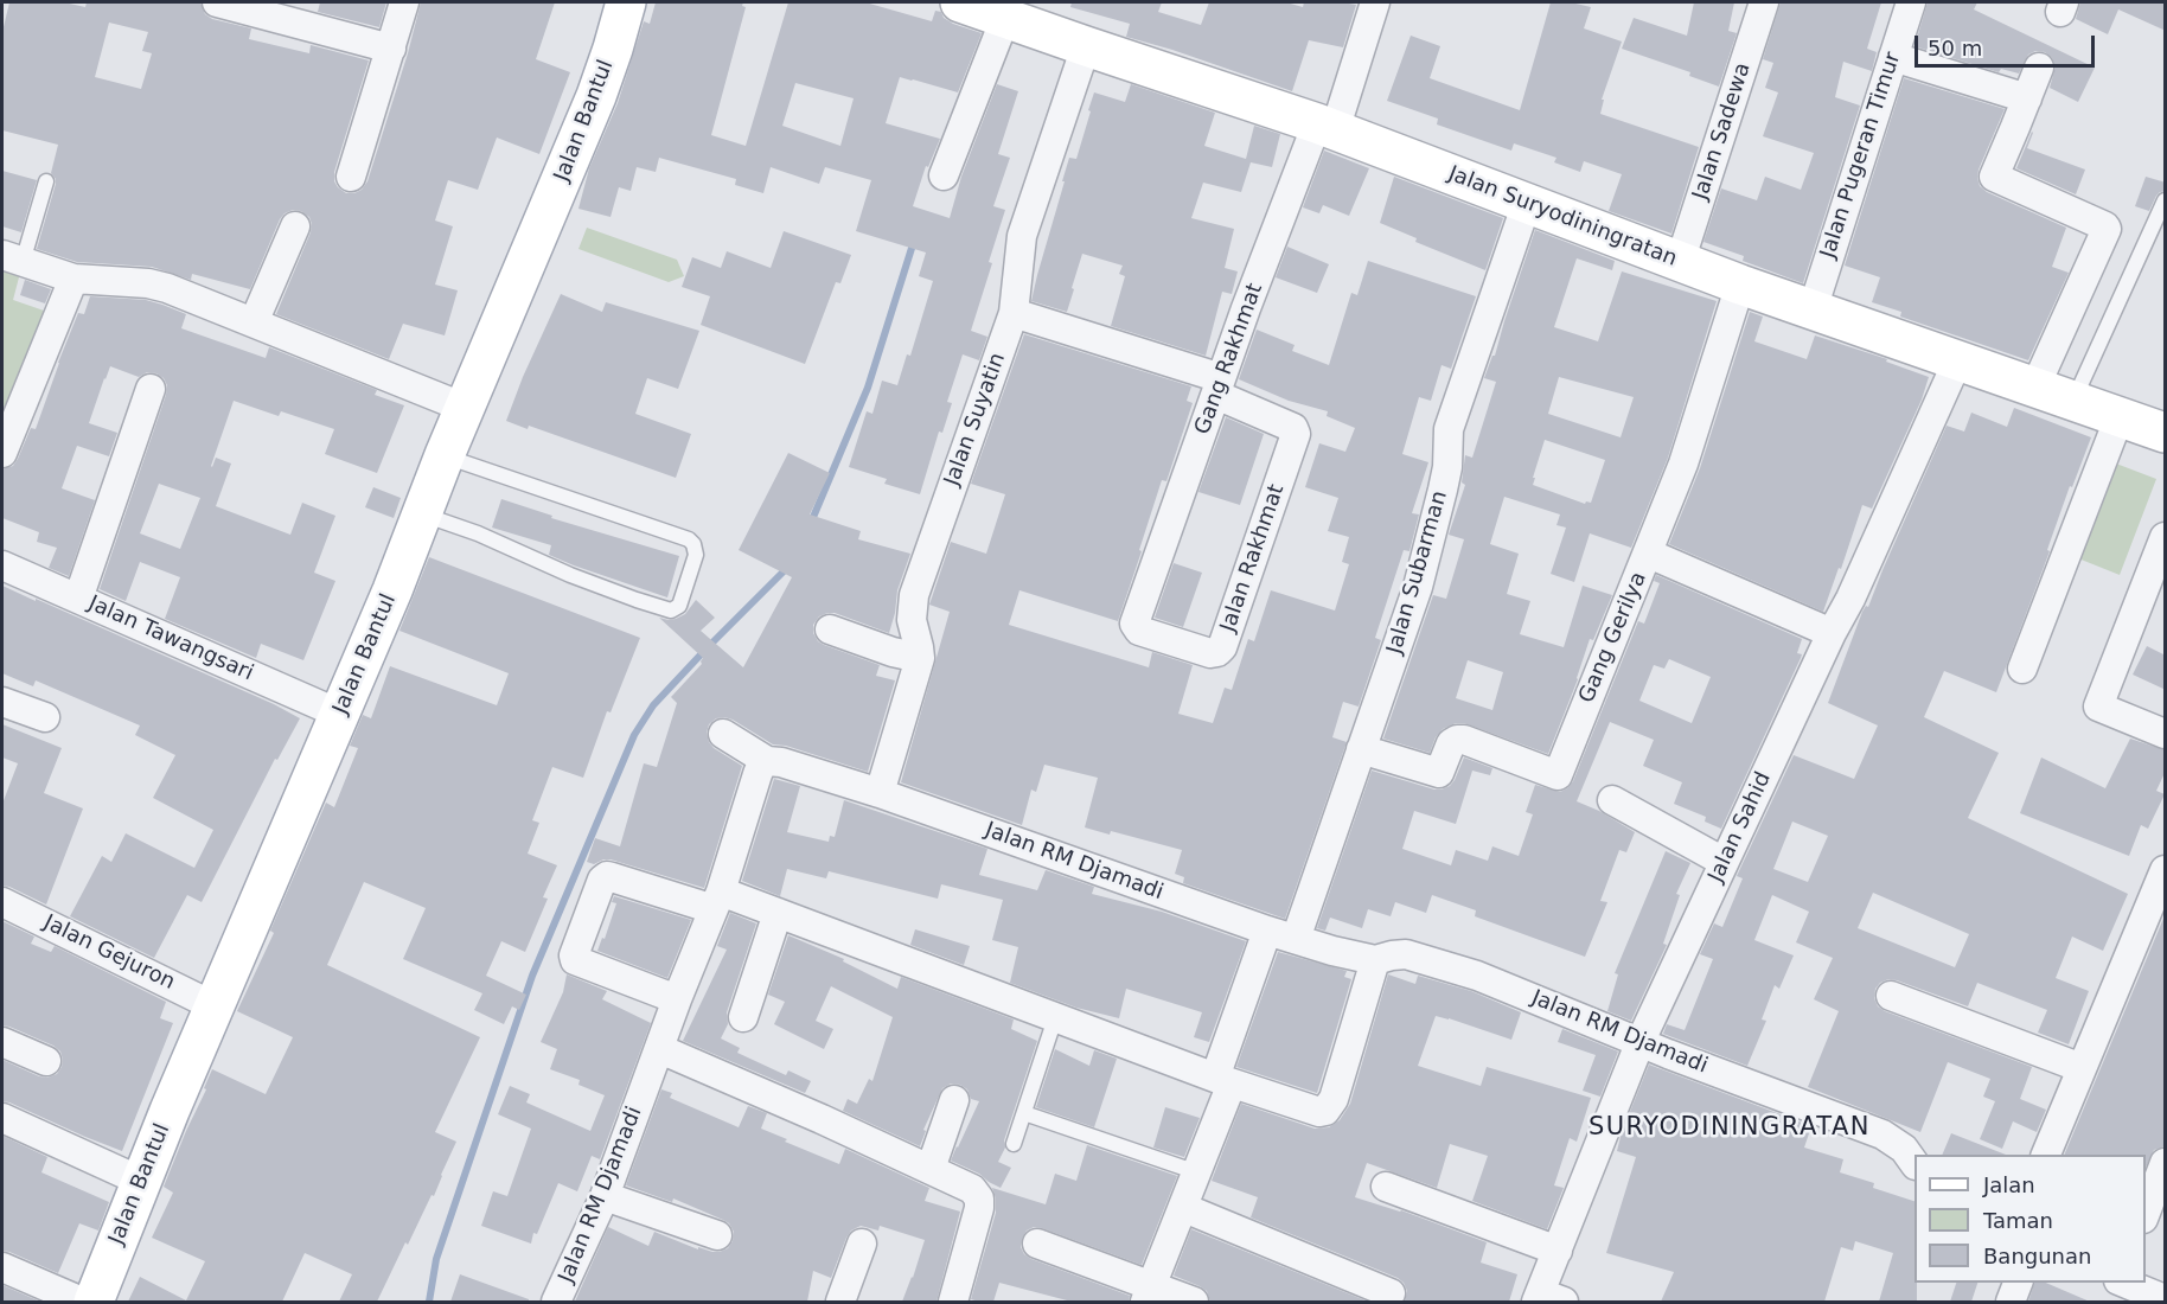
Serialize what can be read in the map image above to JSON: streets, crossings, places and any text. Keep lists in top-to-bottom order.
{
  "streets": {
    "main road": ["Jalan Bantul", "Jalan Suryodiningratan"],
    "street": [
      "Jalan Sadewa",
      "Jalan Pugeran Timur",
      "Gang Rakhmat",
      "Jalan Suyatin",
      "Jalan Rakhmat",
      "Jalan Subarman",
      "Gang Gerilya",
      "Jalan Tawangsari",
      "Jalan Sahid",
      "Jalan RM Djamadi",
      "Jalan Gejuron"
    ]
  },
  "crossings": [
    ["Jalan Bantul", "Jalan Tawangsari"],
    ["Jalan Bantul", "Jalan Gejuron"],
    ["Jalan Sadewa", "Jalan Suryodiningratan"],
    ["Jalan Pugeran Timur", "Jalan Suryodiningratan"],
    ["Jalan Suryodiningratan", "Gang Rakhmat"],
    ["Jalan Suryodiningratan", "Jalan Suyatin"],
    ["Jalan Suryodiningratan", "Jalan Subarman"],
    ["Jalan Suryodiningratan", "Gang Gerilya"],
    ["Jalan Suryodiningratan", "Jalan Sahid"],
    ["Gang Rakhmat", "Jalan Rakhmat"],
    ["Jalan Suyatin", "Jalan RM Djamadi"],
    ["Jalan Subarman", "Gang Gerilya"],
    ["Jalan Subarman", "Jalan RM Djamadi"],
    ["Jalan Sahid", "Jalan RM Djamadi"]
  ],
  "districts": ["SURYODININGRATAN"],
  "legend": ["Jalan", "Taman", "Bangunan"],
  "scale_bar": "50 m"
}
